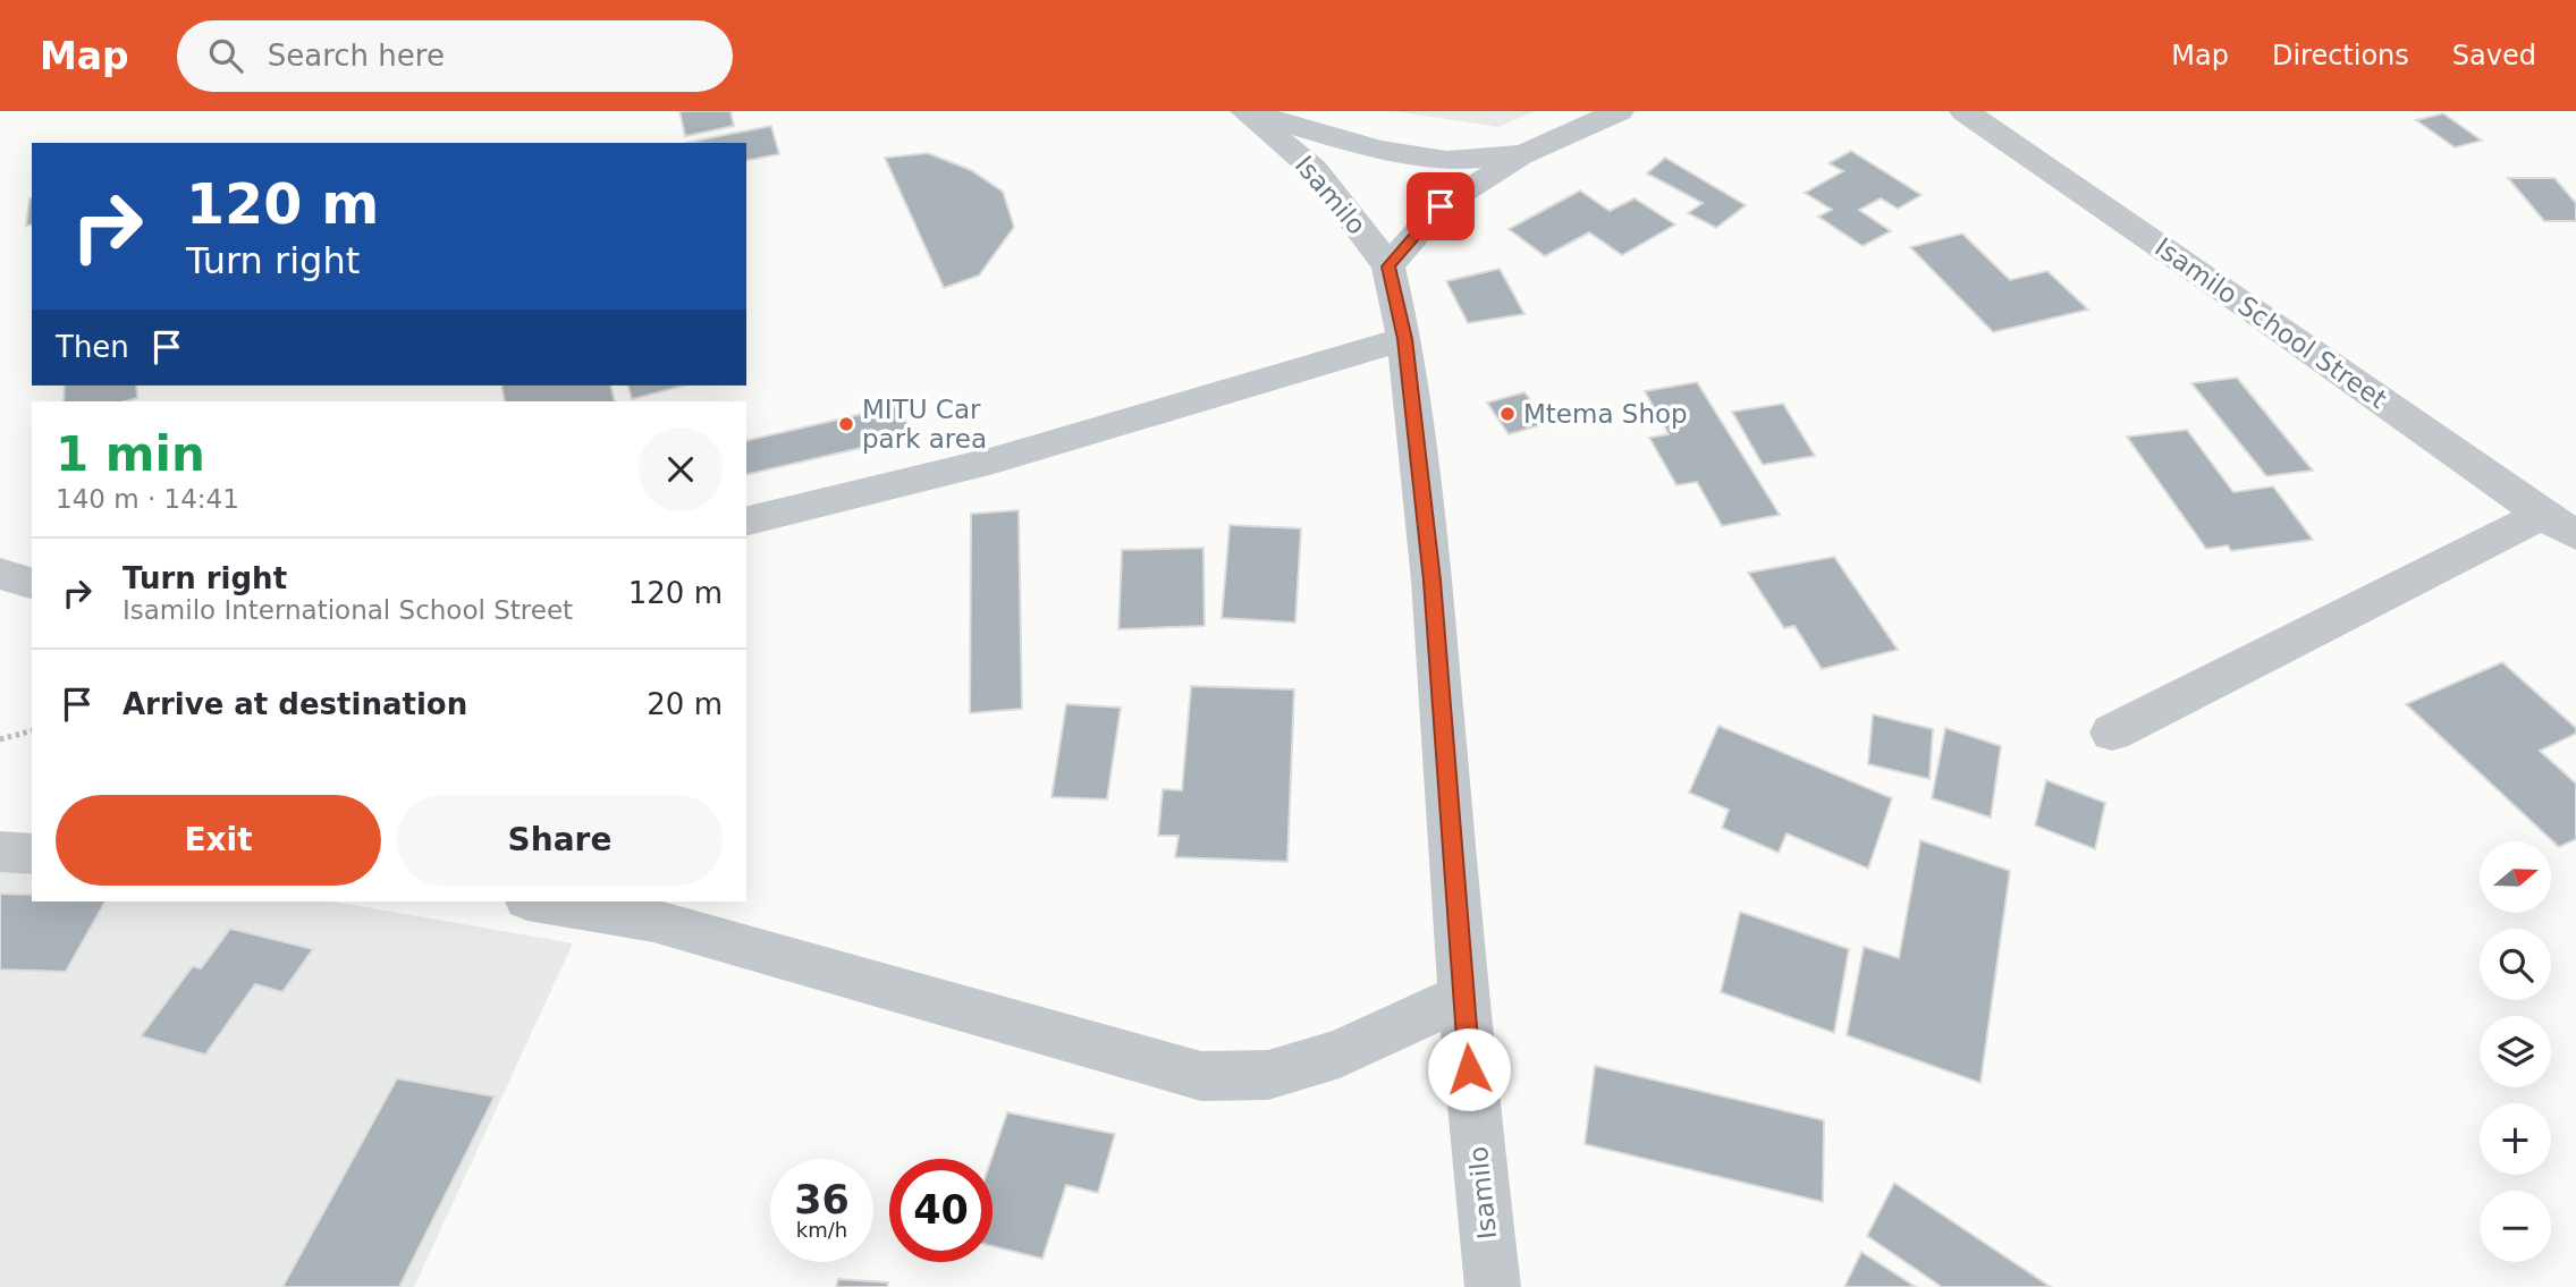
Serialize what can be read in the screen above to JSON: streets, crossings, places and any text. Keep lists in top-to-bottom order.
{
  "streets": {
    "street": ["Isamilo", "Isamilo School Street"]
  },
  "places": ["Mtema Shop", "MITU Car park area"],
  "north": "right",
  "page": {
    "header": "Map",
    "search": "Search here",
    "nav": ["Map", "Directions", "Saved"],
    "turn": ["120 m", "Turn right"],
    "then": "Then",
    "heading": ["1 min", "140 m · 14:41"],
    "list": [
      {
        "name": "Turn right",
        "note": "Isamilo International School Street",
        "value": "120 m"
      },
      {
        "name": "Arrive at destination",
        "value": "20 m"
      }
    ],
    "buttons": ["Exit", "Share"],
    "map_buttons": ["+", "−"],
    "speed": "36 km/h",
    "limit": "40"
  }
}
